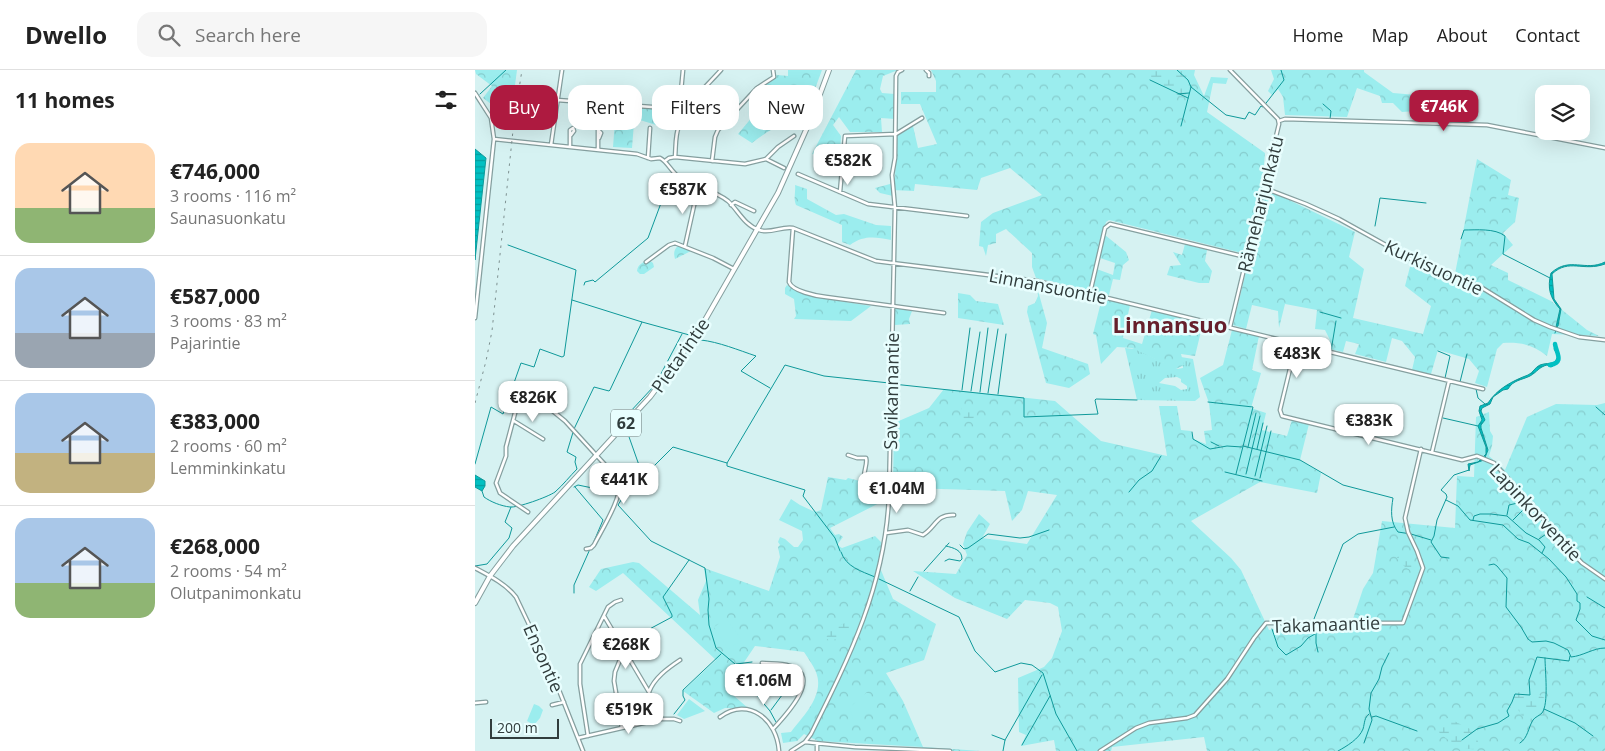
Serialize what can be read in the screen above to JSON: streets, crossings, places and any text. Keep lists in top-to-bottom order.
{
  "streets": {
    "main road": ["Pietarintie", "62"],
    "street": [
      "Rämeharjunkatu",
      "Kurkisuontie",
      "Linnansuontie",
      "Savikannantie",
      "Lapinkorventie",
      "Takamaantie",
      "Ensontie"
    ]
  },
  "crossings": [
    ["Rämeharjunkatu", "Kurkisuontie"],
    ["Rämeharjunkatu", "Linnansuontie"],
    ["Linnansuontie", "Savikannantie"],
    ["Pietarintie", "Ensontie"]
  ],
  "districts": ["Linnansuo"],
  "scale_bar": "200 m",
  "page": {
    "header": "Dwello",
    "search": "Search here",
    "nav": [
      "Home",
      "Map",
      "About",
      "Contact"
    ],
    "heading": "11 homes",
    "chip": [
      "Buy",
      "Rent",
      "Filters",
      "New"
    ],
    "price": [
      "€746K",
      "€582K",
      "€587K",
      "€483K",
      "€826K",
      "€383K",
      "€441K",
      "€1.04M",
      "€268K",
      "€1.06M",
      "€519K"
    ],
    "list": [
      {
        "name": "€746,000",
        "note": "3 rooms · 116 m² · Saunasuonkatu"
      },
      {
        "name": "€587,000",
        "note": "3 rooms · 83 m² · Pajarintie"
      },
      {
        "name": "€383,000",
        "note": "2 rooms · 60 m² · Lemminkinkatu"
      },
      {
        "name": "€268,000",
        "note": "2 rooms · 54 m² · Olutpanimonkatu"
      }
    ],
    "scale": "200 m"
  }
}
